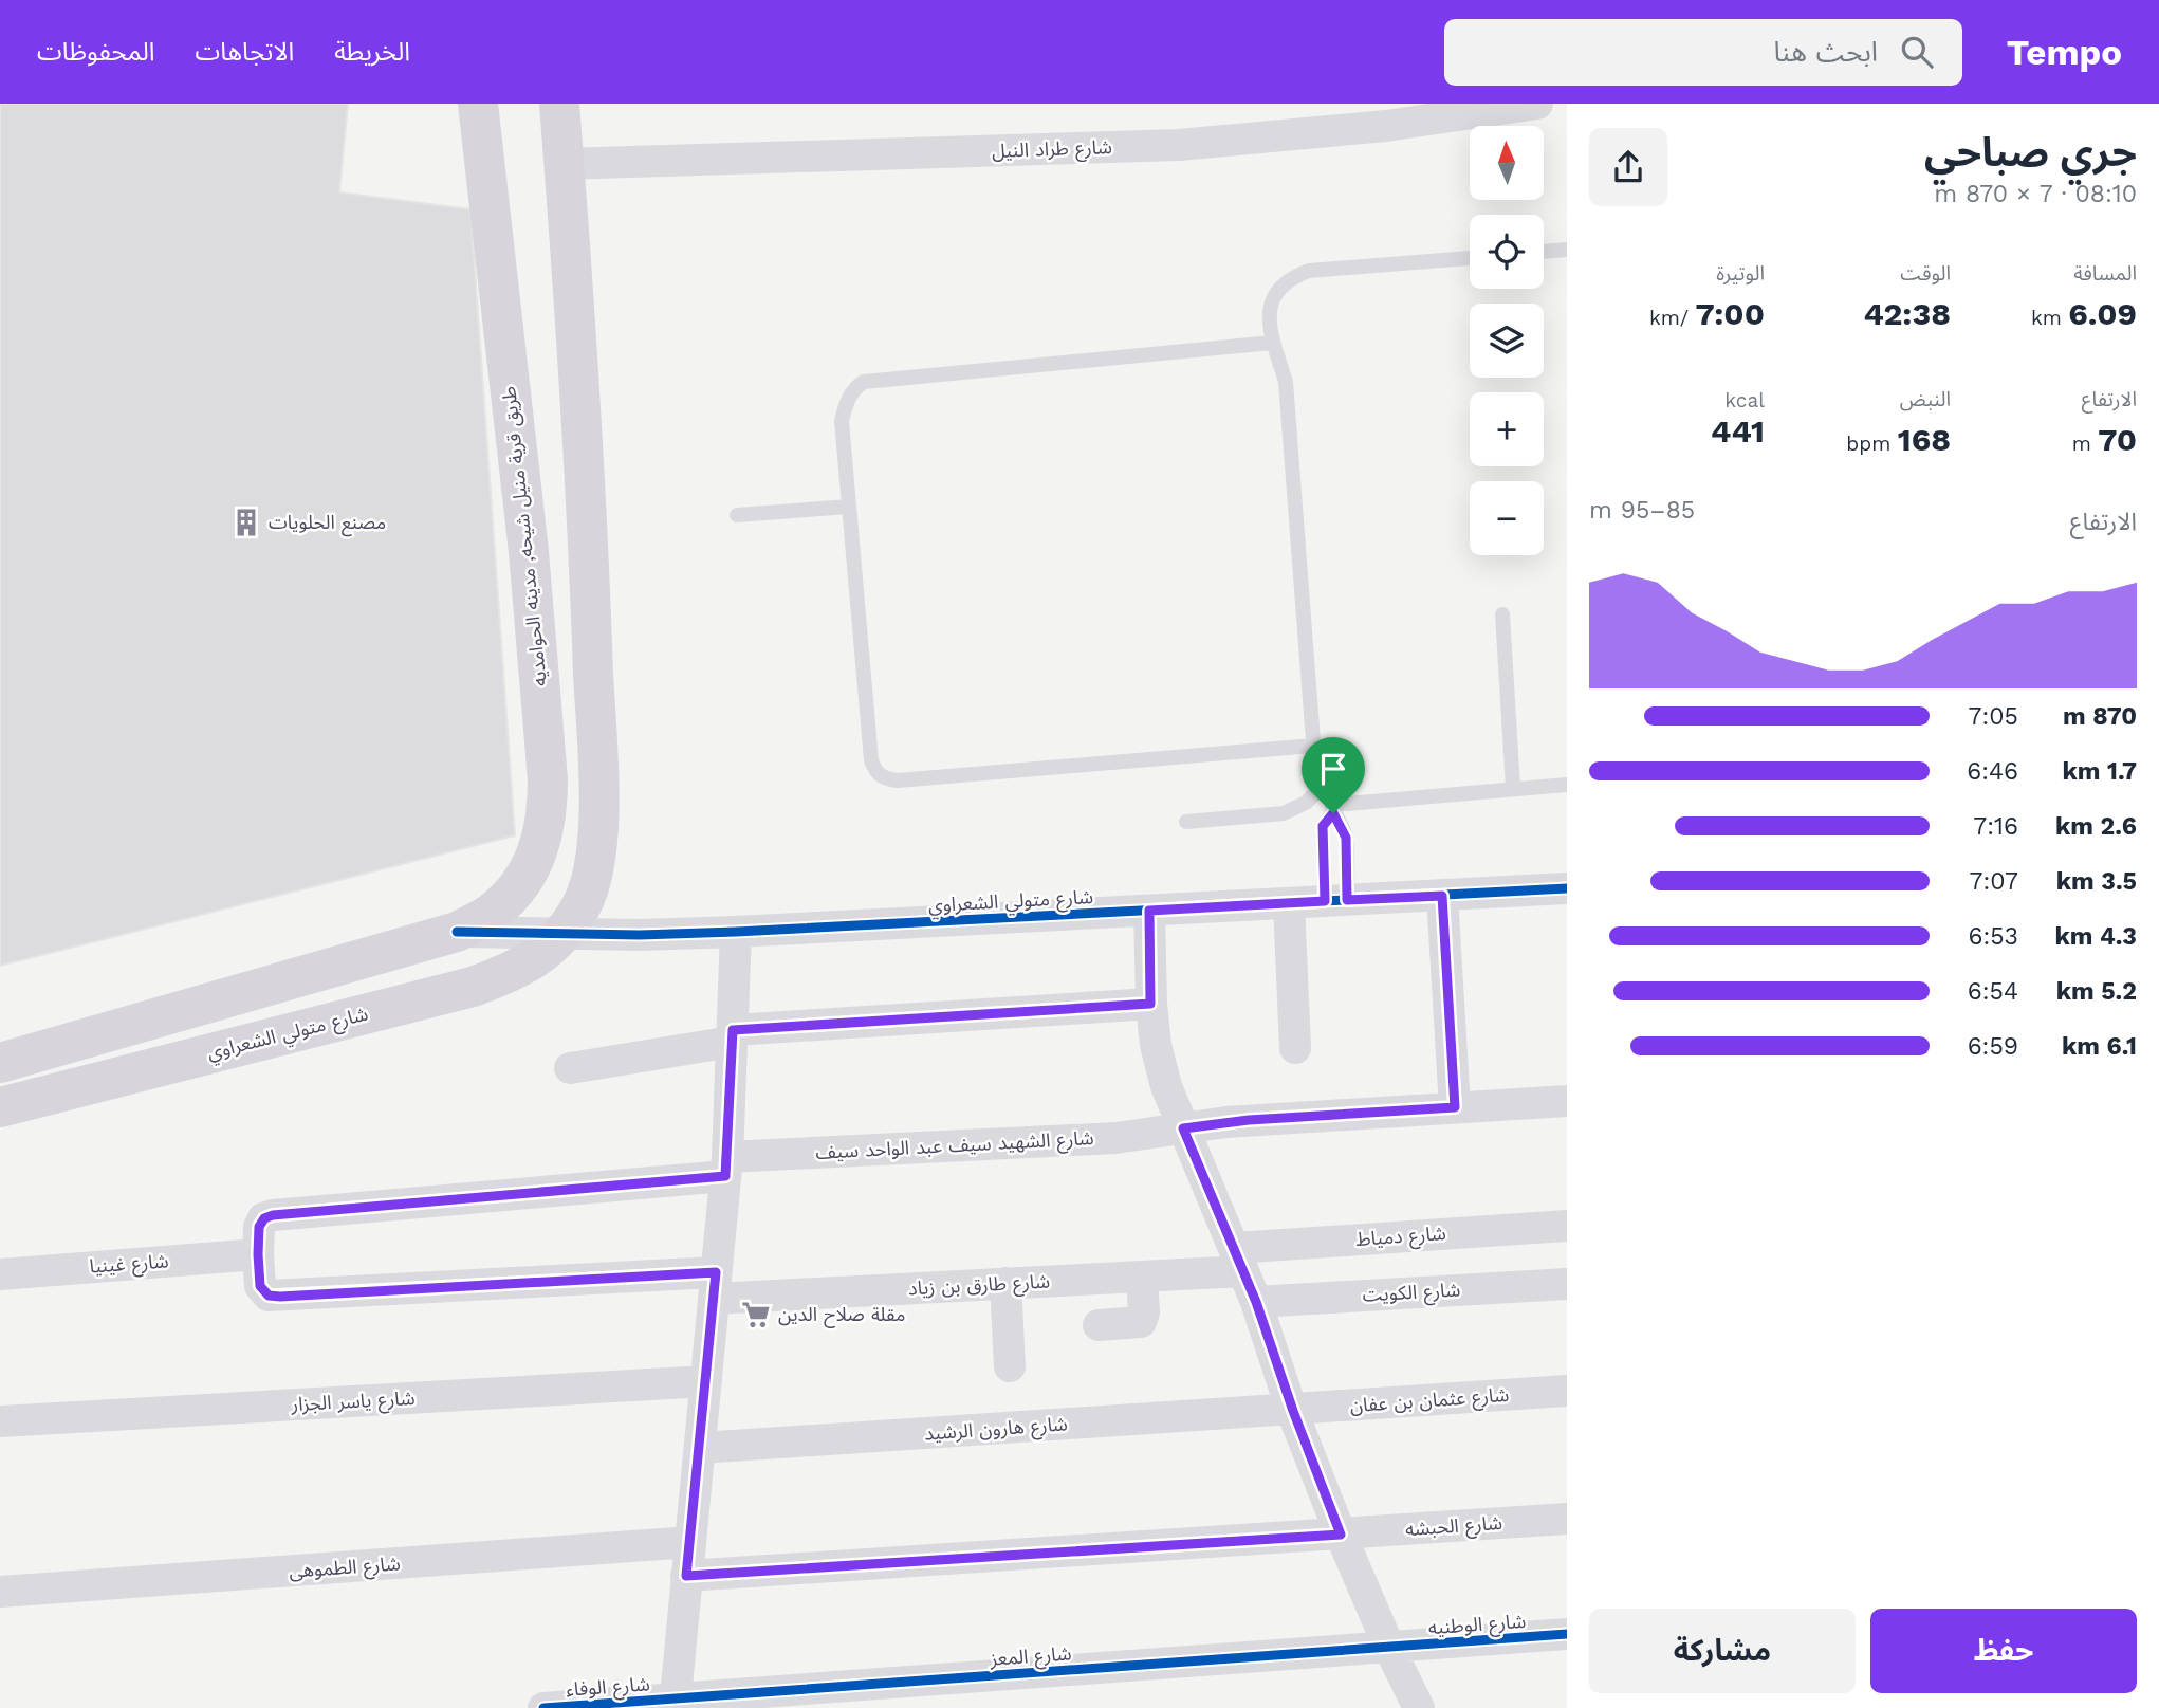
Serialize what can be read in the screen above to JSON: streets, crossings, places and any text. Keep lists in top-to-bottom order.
{
  "streets": {
    "main road": ["طريق قرية منيل شيحه, مدينه الحوامديه", "شارع متولي الشعراوي"],
    "street": [
      "شارع طراد النيل",
      "شارع الشهيد سيف عبد الواحد سيف",
      "شارع دمياط",
      "شارع غينيا",
      "شارع طارق بن زياد",
      "شارع الكويت",
      "شارع عثمان بن عفان",
      "شارع ياسر الجزار",
      "شارع هارون الرشيد",
      "شارع الحبشه",
      "شارع الطموهى",
      "شارع الوطنيه",
      "شارع المعز",
      "شارع الوفاء"
    ]
  },
  "crossings": [
    ["طريق قرية منيل شيحه, مدينه الحوامديه", "شارع متولي الشعراوي"],
    ["شارع الشهيد سيف عبد الواحد سيف", "شارع غينيا"],
    ["شارع الشهيد سيف عبد الواحد سيف", "شارع طارق بن زياد"],
    ["شارع دمياط", "شارع طارق بن زياد"],
    ["شارع غينيا", "شارع طارق بن زياد"],
    ["شارع عثمان بن عفان", "شارع هارون الرشيد"],
    ["شارع الوطنيه", "شارع المعز"],
    ["شارع المعز", "شارع الوفاء"]
  ],
  "places": {
    "building": ["مصنع الحلويات"],
    "supermarket": ["مقلة صلاح الدين"]
  },
  "north": "top",
  "page": {
    "header": "Tempo",
    "search": "ابحث هنا",
    "nav": ["الخريطة", "الاتجاهات", "المحفوظات"],
    "heading": ["جري صباحي", "08:10 · 7 × 870 m"],
    "map_buttons": ["+", "−"],
    "stats": [
      ["المسافة", "6.09 km"],
      ["الوقت", "42:38"],
      ["الوتيرة", "7:00 /km"],
      ["الارتفاع", "70 m"],
      ["النبض", "168 bpm"],
      ["kcal", "441"]
    ],
    "chart": ["الارتفاع", "85–95 m"],
    "list": [
      {
        "name": "870 m",
        "note": "7:05"
      },
      {
        "name": "1.7 km",
        "note": "6:46"
      },
      {
        "name": "2.6 km",
        "note": "7:16"
      },
      {
        "name": "3.5 km",
        "note": "7:07"
      },
      {
        "name": "4.3 km",
        "note": "6:53"
      },
      {
        "name": "5.2 km",
        "note": "6:54"
      },
      {
        "name": "6.1 km",
        "note": "6:59"
      }
    ],
    "buttons": ["حفظ", "مشاركة"]
  }
}
